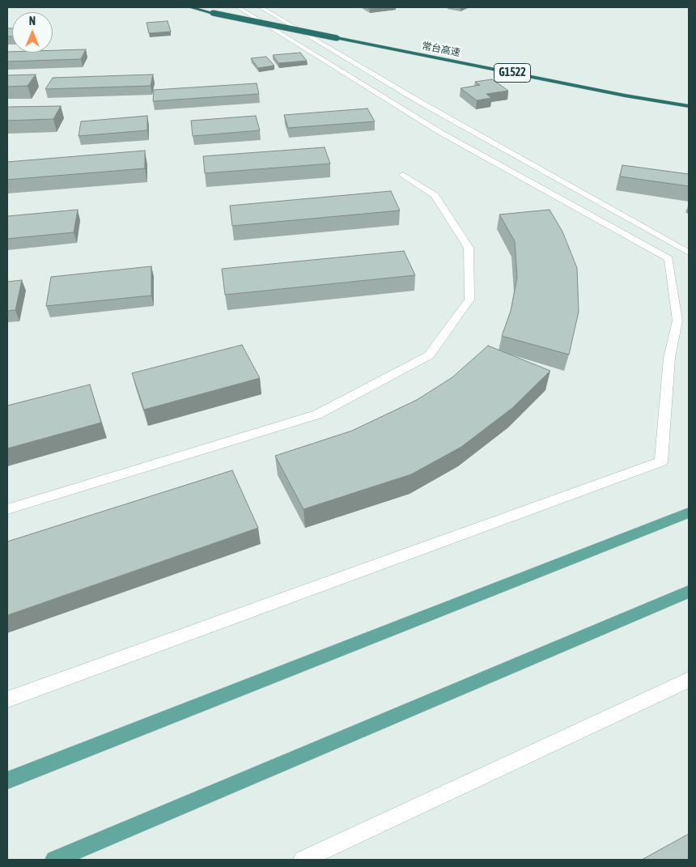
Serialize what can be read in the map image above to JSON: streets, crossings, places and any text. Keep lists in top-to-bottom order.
{
  "streets": {
    "highway": ["常台高速", "G1522"]
  },
  "north": "top"
}
